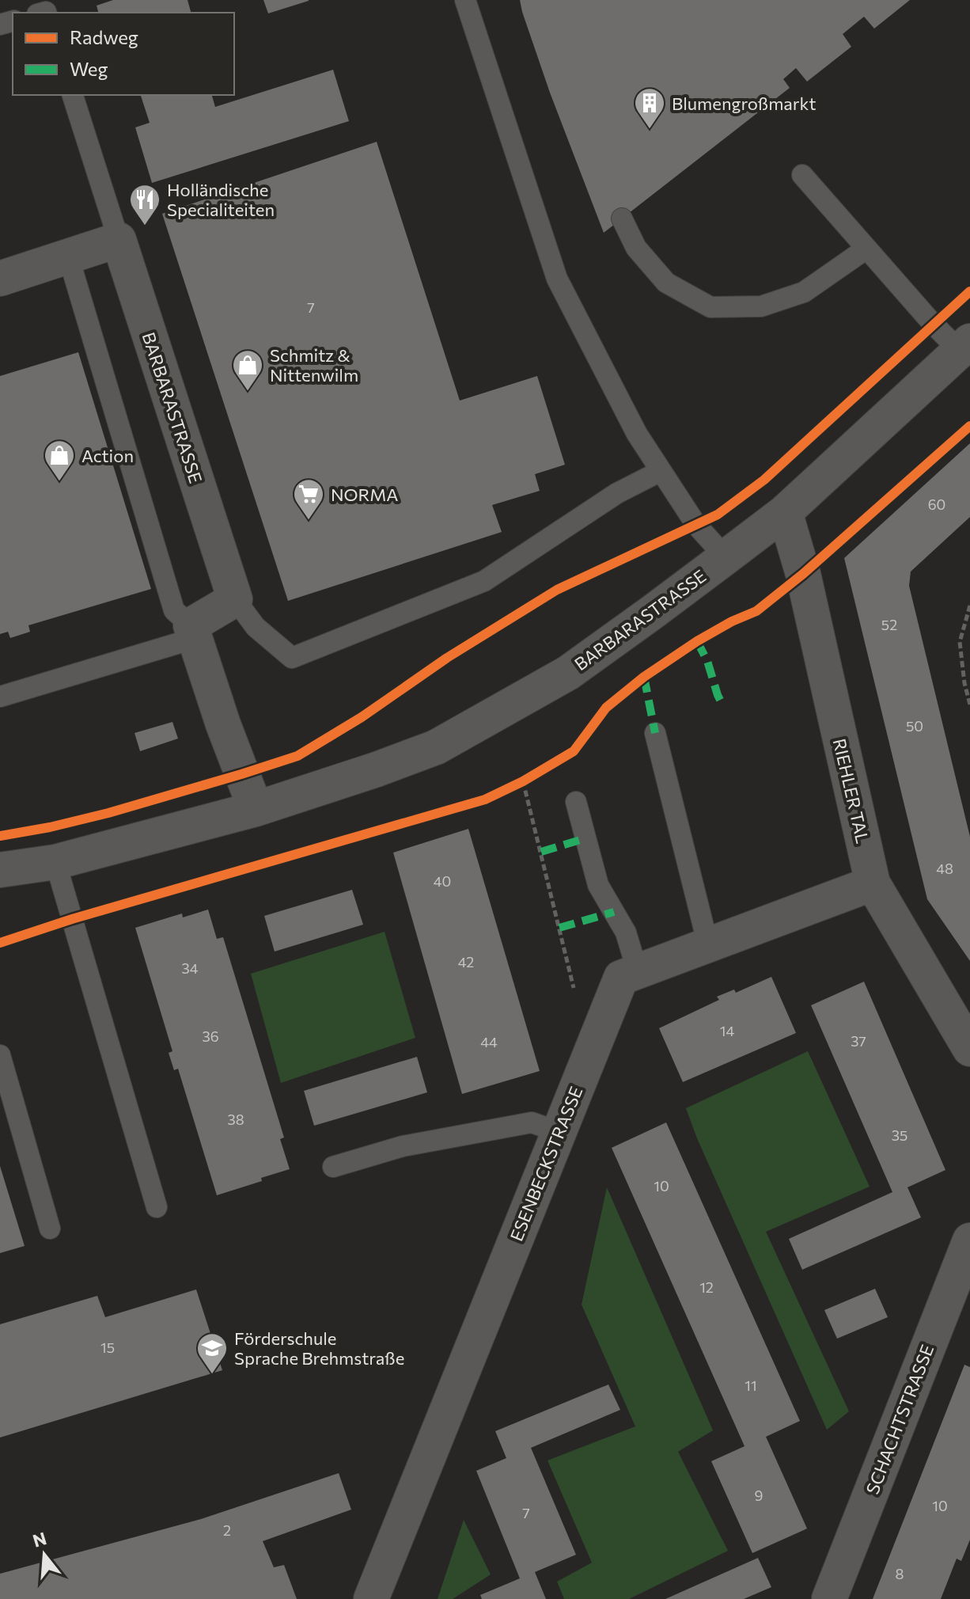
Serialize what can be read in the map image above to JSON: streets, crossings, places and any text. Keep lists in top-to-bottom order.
{
  "streets": {
    "street": [
      "BARBARASTRASSE",
      "RIEHLER TAL",
      "ESENBECKSTRASSE",
      "SCHACHTSTRASSE"
    ]
  },
  "crossings": [
    ["BARBARASTRASSE", "RIEHLER TAL"],
    ["RIEHLER TAL", "ESENBECKSTRASSE"]
  ],
  "places": {
    "building": ["Blumengroßmarkt"],
    "restaurant": ["Holländische Specialiteiten"],
    "shop": ["Schmitz & Nittenwilm", "Action"],
    "supermarket": ["NORMA"],
    "school or university": ["Förderschule Sprache Brehmstraße"]
  },
  "house_numbers": [
    "7",
    "60",
    "52",
    "50",
    "48",
    "40",
    "42",
    "34",
    "14",
    "36",
    "37",
    "44",
    "38",
    "35",
    "10",
    "12",
    "15",
    "11",
    "9",
    "10",
    "7",
    "2",
    "8"
  ],
  "legend": ["Radweg", "Weg"],
  "north": "top"
}
